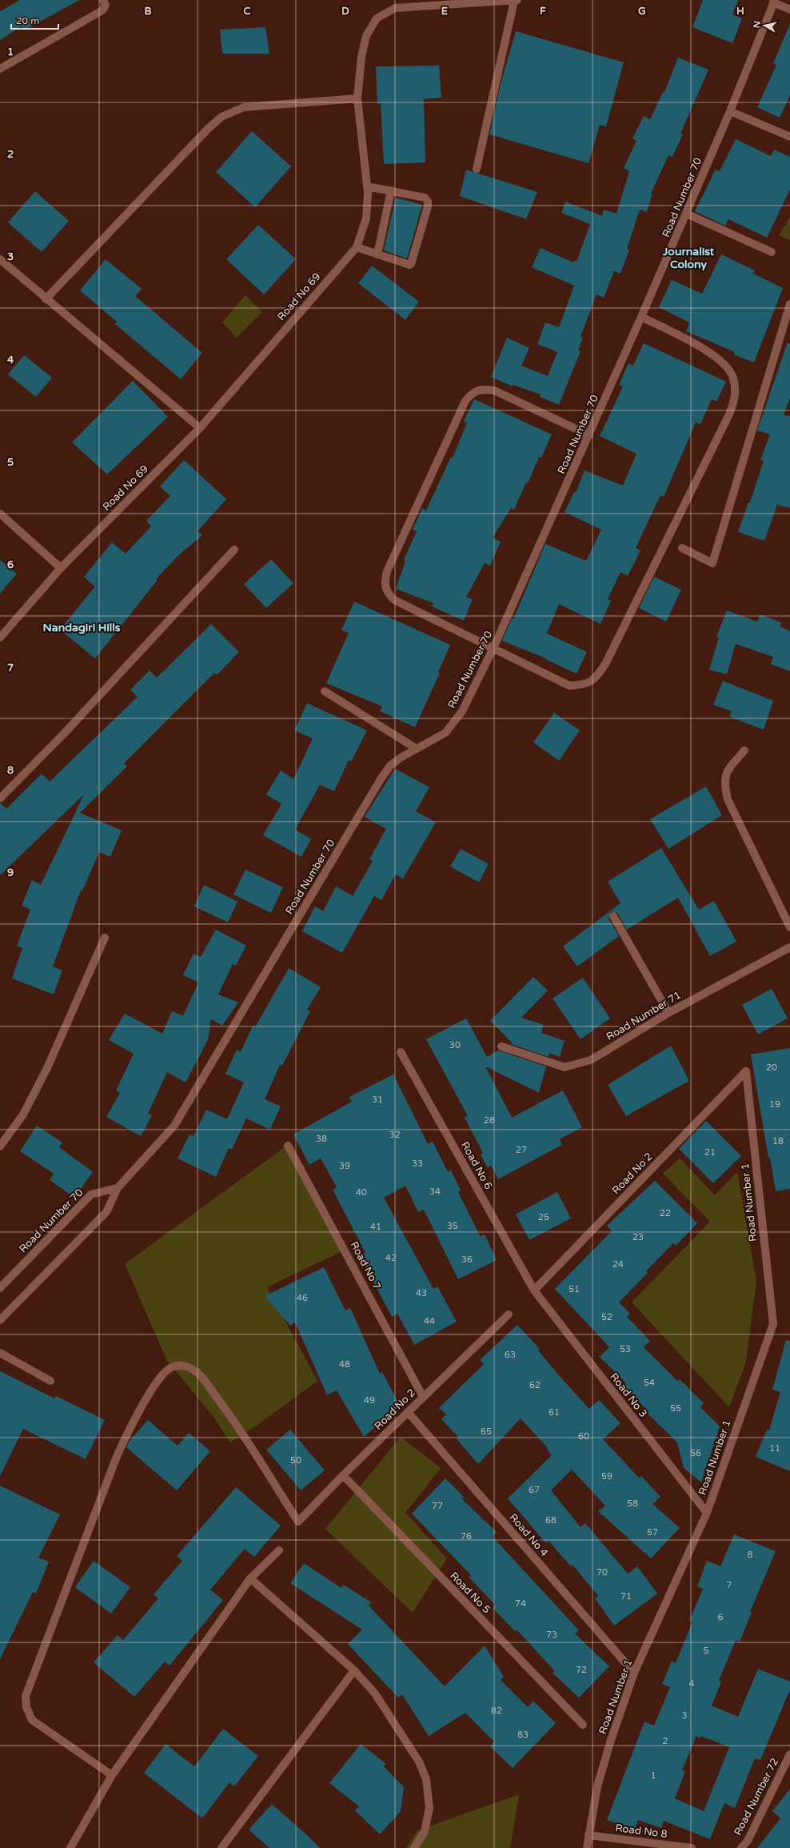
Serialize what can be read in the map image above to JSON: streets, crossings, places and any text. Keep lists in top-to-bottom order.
{
  "streets": {
    "street": [
      "Road Number 70",
      "Road No 69",
      "Road Number 71",
      "Road No 6",
      "Road No 2",
      "Road Number 1",
      "Road No 7",
      "Road No 3",
      "Road No 4",
      "Road No 5",
      "Road Number 72",
      "Road No 8"
    ]
  },
  "crossings": [
    ["Road No 6", "Road No 2"],
    ["Road No 6", "Road No 3"],
    ["Road No 2", "Road Number 1"],
    ["Road No 2", "Road No 7"],
    ["Road No 2", "Road No 3"],
    ["Road No 2", "Road No 4"],
    ["Road No 2", "Road No 5"],
    ["Road Number 1", "Road No 3"],
    ["Road Number 1", "Road No 4"],
    ["Road Number 1", "Road No 8"]
  ],
  "districts": ["Journalist Colony", "Nandagiri Hills"],
  "house_numbers": [
    "30",
    "20",
    "31",
    "19",
    "28",
    "32",
    "38",
    "18",
    "27",
    "21",
    "33",
    "39",
    "34",
    "40",
    "22",
    "25",
    "35",
    "41",
    "23",
    "42",
    "36",
    "24",
    "51",
    "43",
    "46",
    "52",
    "44",
    "53",
    "63",
    "48",
    "54",
    "62",
    "49",
    "55",
    "61",
    "65",
    "60",
    "11",
    "56",
    "50",
    "59",
    "67",
    "58",
    "77",
    "68",
    "57",
    "76",
    "8",
    "70",
    "7",
    "71",
    "74",
    "6",
    "73",
    "5",
    "72",
    "4",
    "82",
    "3",
    "83",
    "2",
    "1"
  ],
  "scale_bar": "20 m",
  "north": "left",
  "grid": {
    "columns": [
      "B",
      "C",
      "D",
      "E",
      "F",
      "G",
      "H"
    ],
    "rows": [
      "1",
      "2",
      "3",
      "4",
      "5",
      "6",
      "7",
      "8",
      "9"
    ]
  }
}
